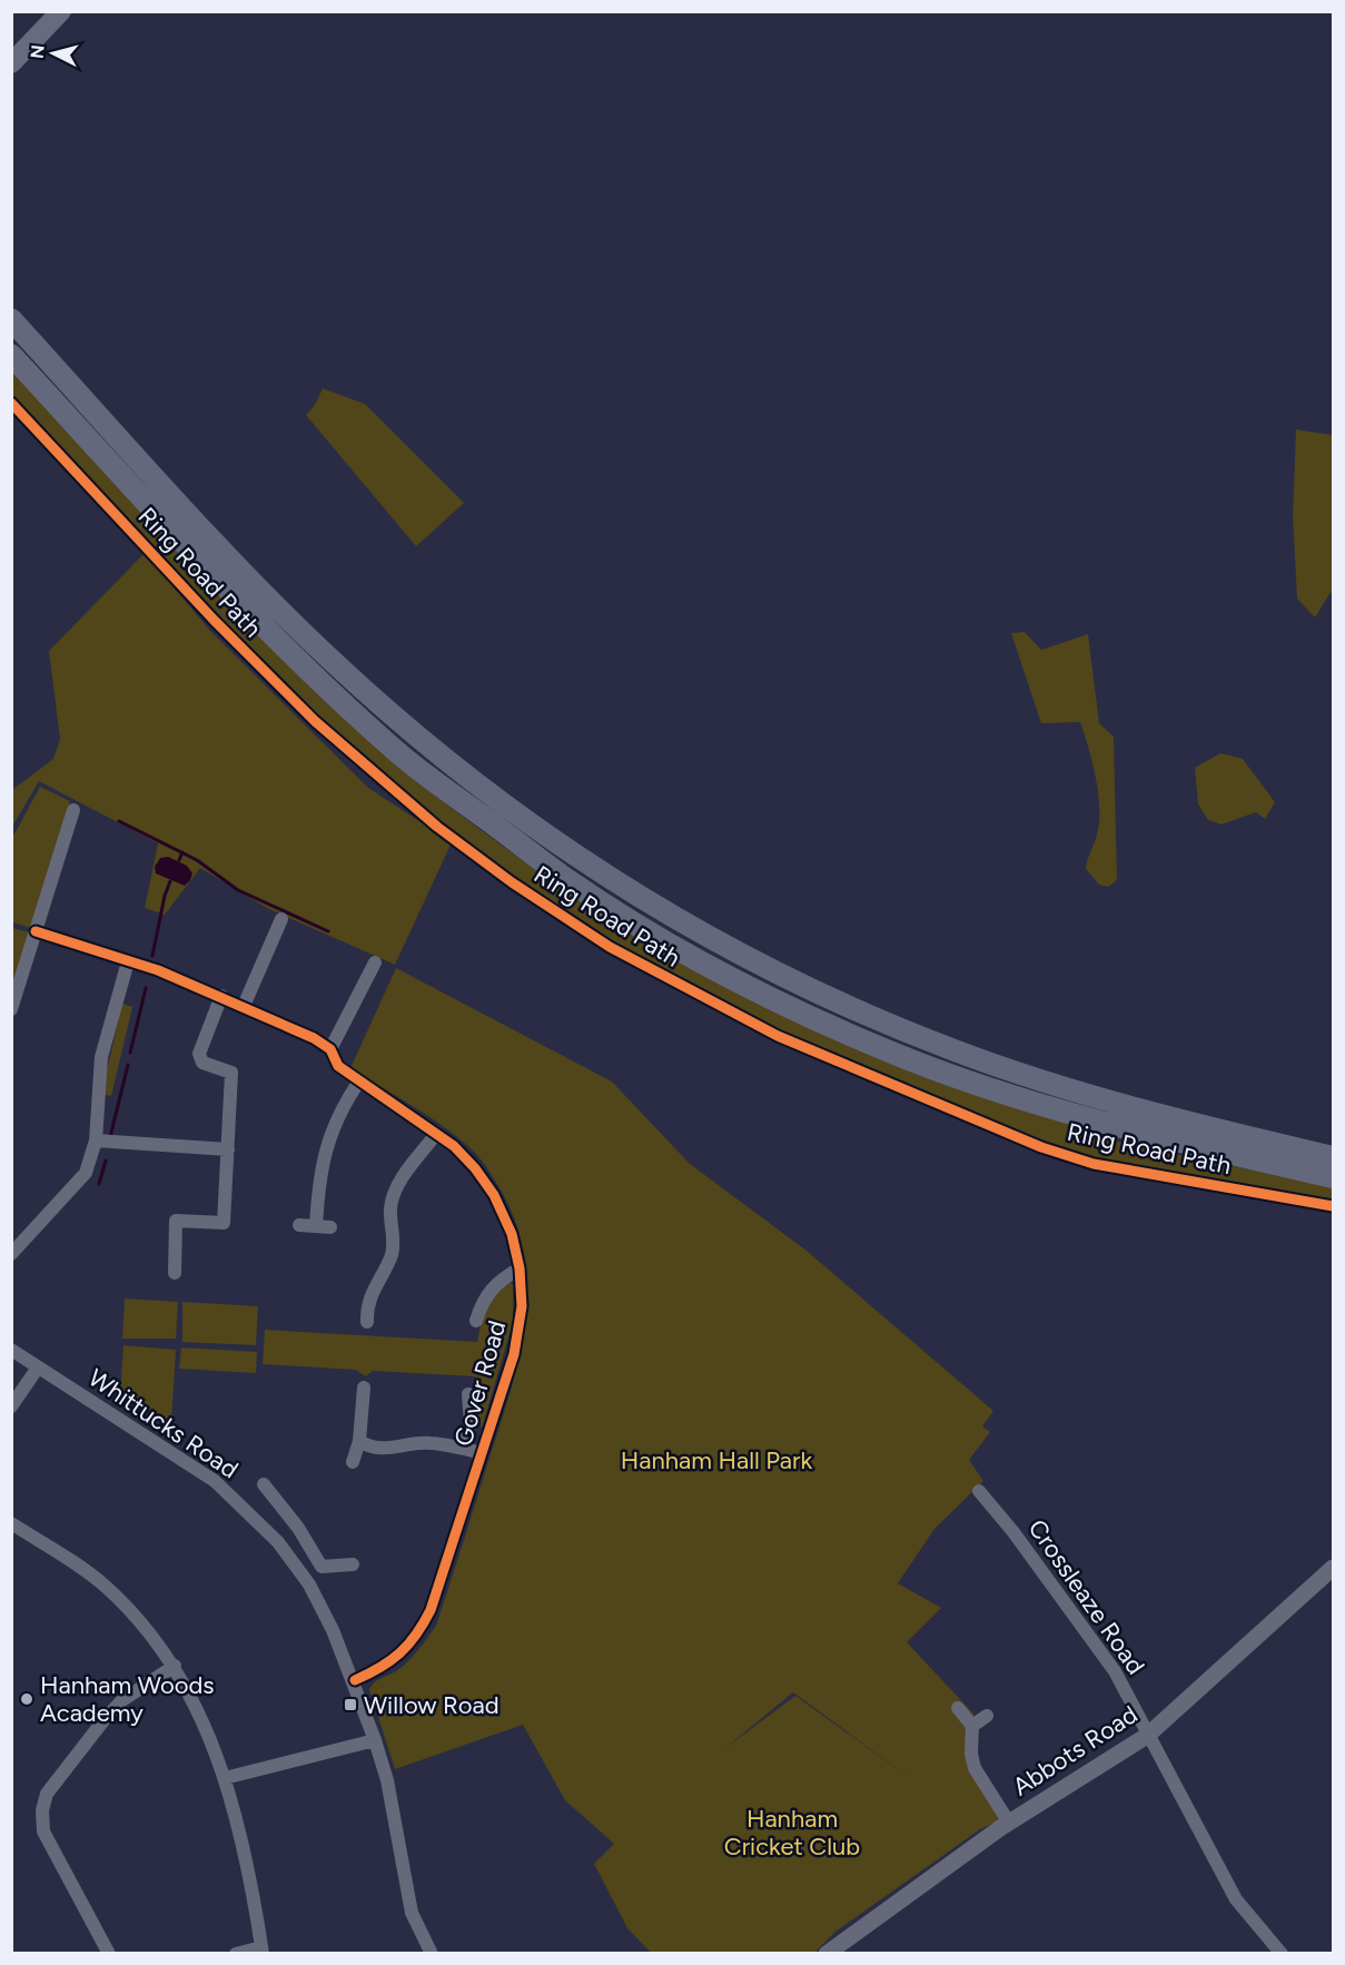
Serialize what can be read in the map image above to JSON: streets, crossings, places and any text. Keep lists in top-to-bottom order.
{
  "streets": {
    "street": [
      "Gover Road",
      "Whittucks Road",
      "Crossleaze Road",
      "Abbots Road"
    ],
    "cycle path": ["Ring Road Path"]
  },
  "crossings": [
    ["Gover Road", "Whittucks Road"],
    ["Crossleaze Road", "Abbots Road"]
  ],
  "parks": ["Hanham Hall Park", "Hanham Cricket Club"],
  "places": {
    "other": ["Hanham Woods Academy"],
    "transit": ["Willow Road"]
  },
  "north": "left"
}
